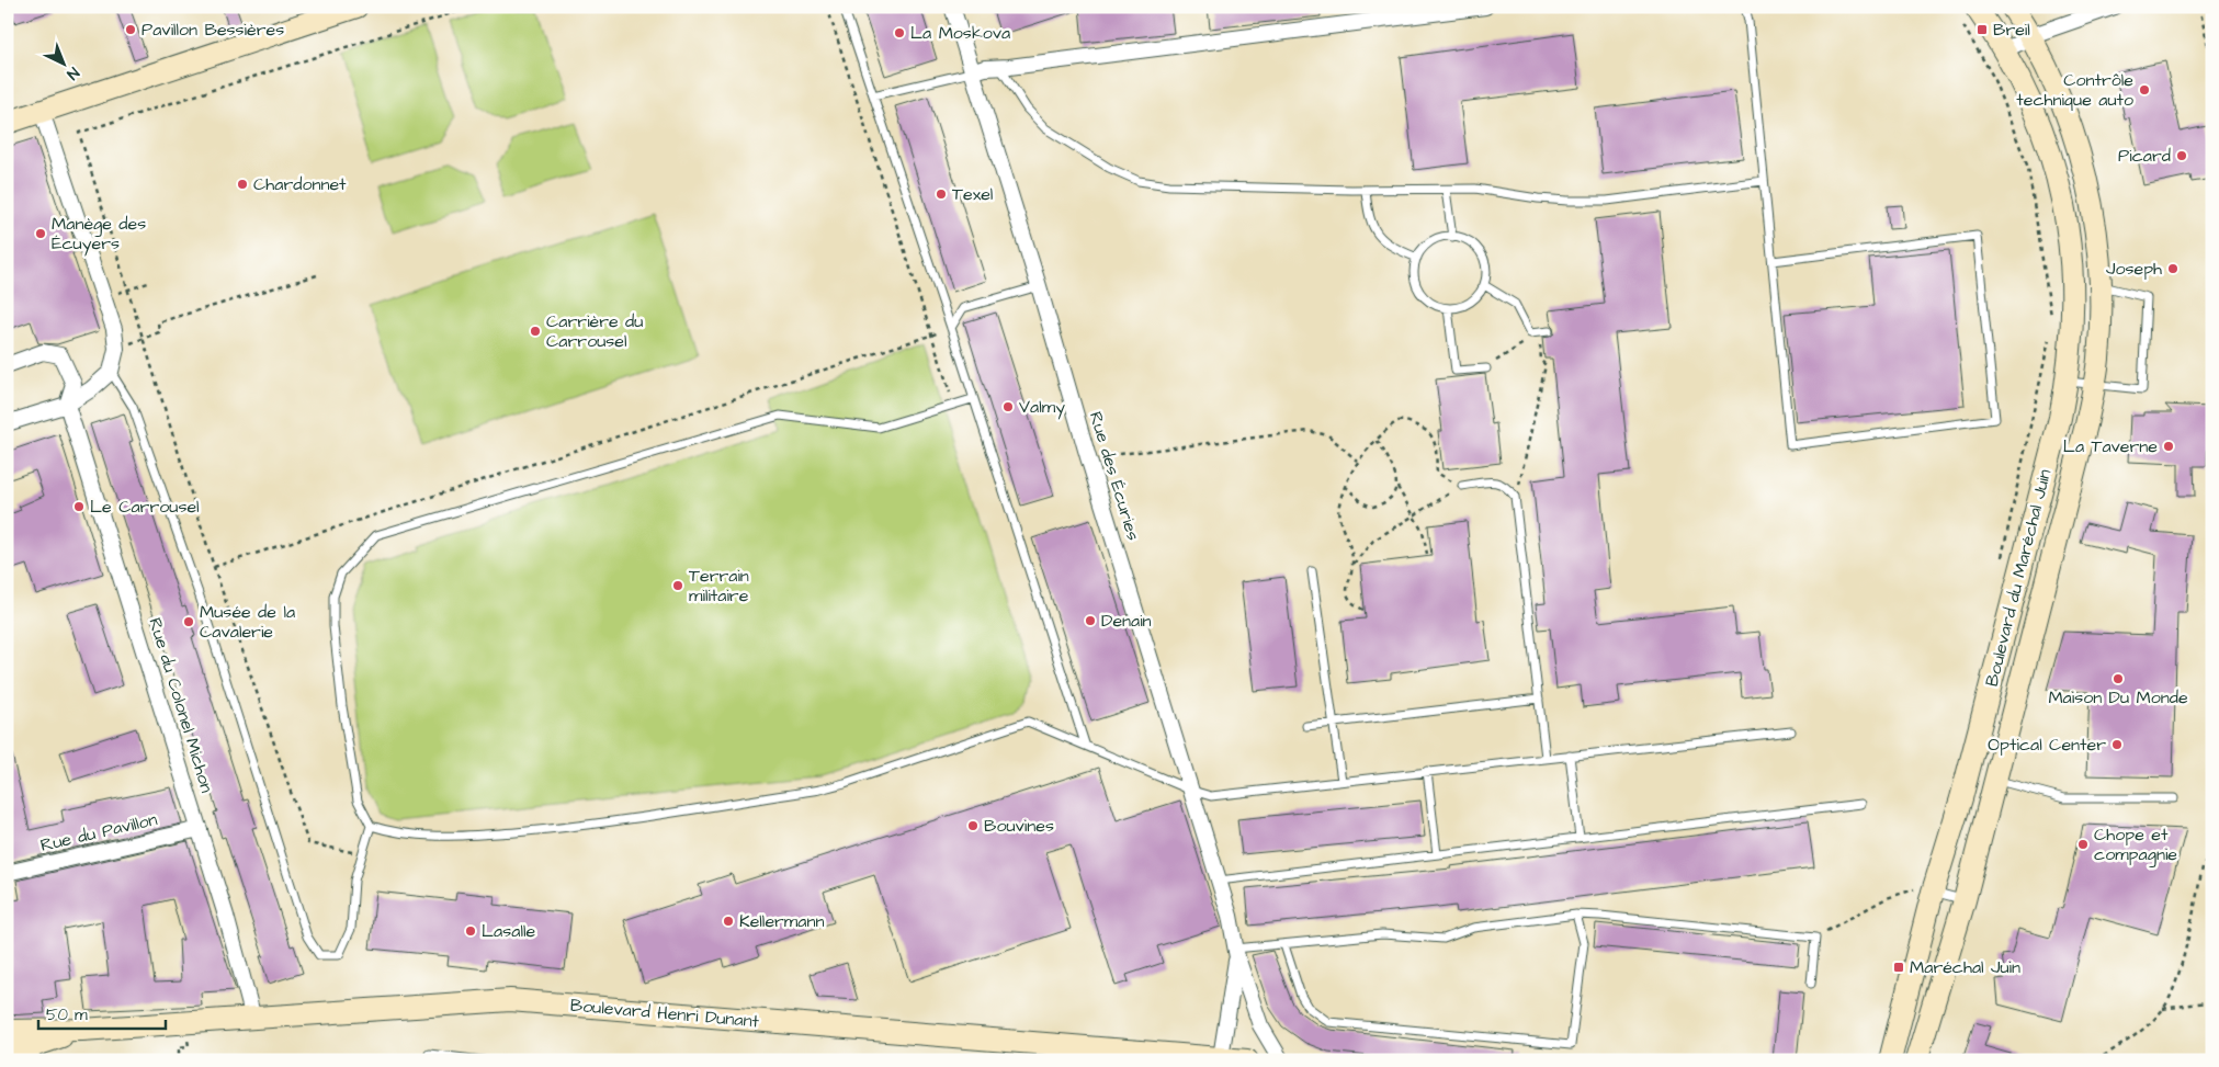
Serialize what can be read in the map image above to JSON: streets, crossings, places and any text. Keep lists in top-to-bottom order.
{
  "streets": {
    "main road": ["Boulevard du Maréchal Juin", "Boulevard Henri Dunant"],
    "street": ["Rue des Écuries", "Rue du Colonel Michon", "Rue du Pavillon"]
  },
  "crossings": [
    ["Rue des Écuries", "Boulevard Henri Dunant"],
    ["Rue du Colonel Michon", "Rue du Pavillon"],
    ["Rue du Colonel Michon", "Boulevard Henri Dunant"]
  ],
  "places": {
    "other": [
      "Pavillon Bessières",
      "La Moskova",
      "Contrôle technique auto",
      "Picard",
      "Chardonnet",
      "Texel",
      "Manège des Écuyers",
      "Joseph",
      "Carrière du Carrousel",
      "Valmy",
      "La Taverne",
      "Le Carrousel",
      "Terrain militaire",
      "Denain",
      "Musée de la Cavalerie",
      "Maison Du Monde",
      "Optical Center",
      "Bouvines",
      "Chope et compagnie",
      "Kellermann",
      "Lasalle"
    ],
    "transit": ["Breil", "Maréchal Juin"]
  },
  "scale_bar": "50 m",
  "north": "bottom right"
}
